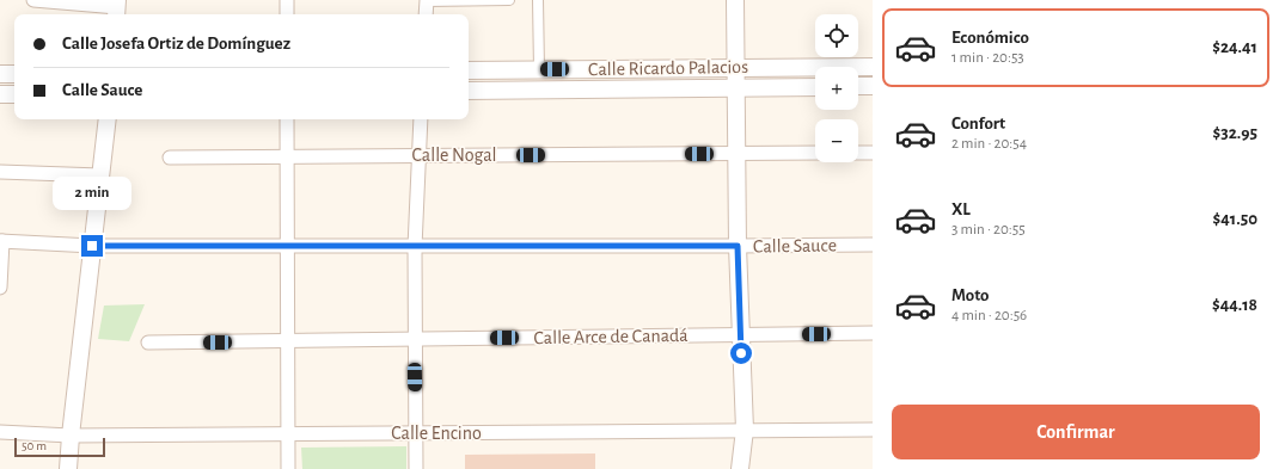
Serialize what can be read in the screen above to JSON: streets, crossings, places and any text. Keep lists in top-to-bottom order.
{
  "streets": {
    "street": [
      "Calle Ricardo Palacios",
      "Calle Nogal",
      "Calle Sauce",
      "Calle Arce de Canadá",
      "Calle Encino"
    ]
  },
  "scale_bar": "50 m",
  "page": {
    "list": [
      {
        "name": "Económico",
        "note": "1 min · 20:53",
        "value": "$24.41"
      },
      {
        "name": "Confort",
        "note": "2 min · 20:54",
        "value": "$32.95"
      },
      {
        "name": "XL",
        "note": "3 min · 20:55",
        "value": "$41.50"
      },
      {
        "name": "Moto",
        "note": "4 min · 20:56",
        "value": "$44.18"
      }
    ],
    "map_buttons": ["+", "−"],
    "banner": ["Calle Josefa Ortiz de Domínguez", "Calle Sauce"],
    "bubble": "2 min",
    "buttons": "Confirmar",
    "scale": "50 m"
  }
}
